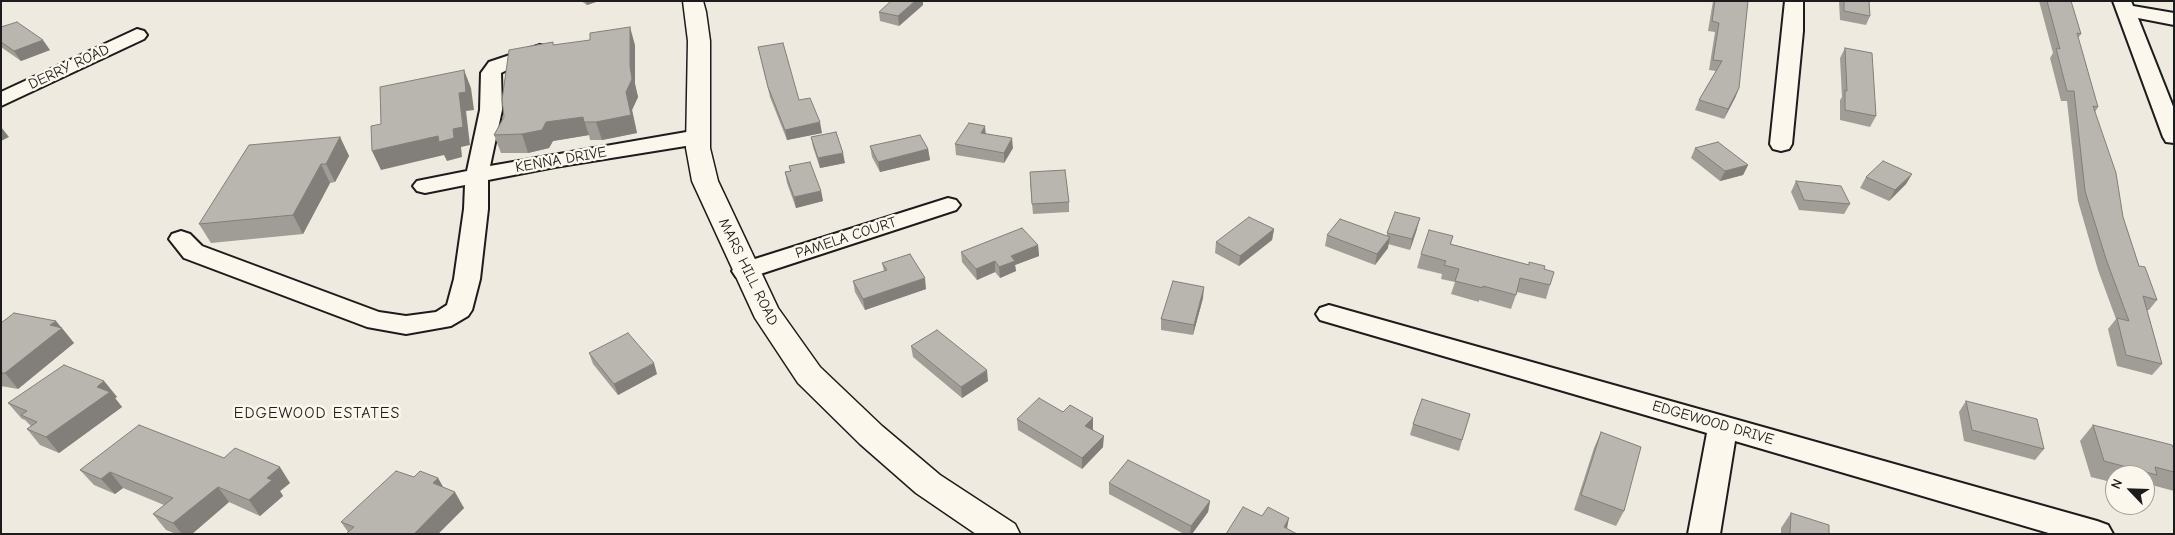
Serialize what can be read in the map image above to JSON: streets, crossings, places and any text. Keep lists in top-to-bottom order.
{
  "streets": {
    "main road": ["MARS HILL ROAD"],
    "street": [
      "DERRY ROAD",
      "KENNA DRIVE",
      "PAMELA COURT",
      "EDGEWOOD DRIVE"
    ]
  },
  "crossings": [
    ["KENNA DRIVE", "MARS HILL ROAD"],
    ["PAMELA COURT", "MARS HILL ROAD"]
  ],
  "districts": ["EDGEWOOD ESTATES"],
  "north": "top left"
}
